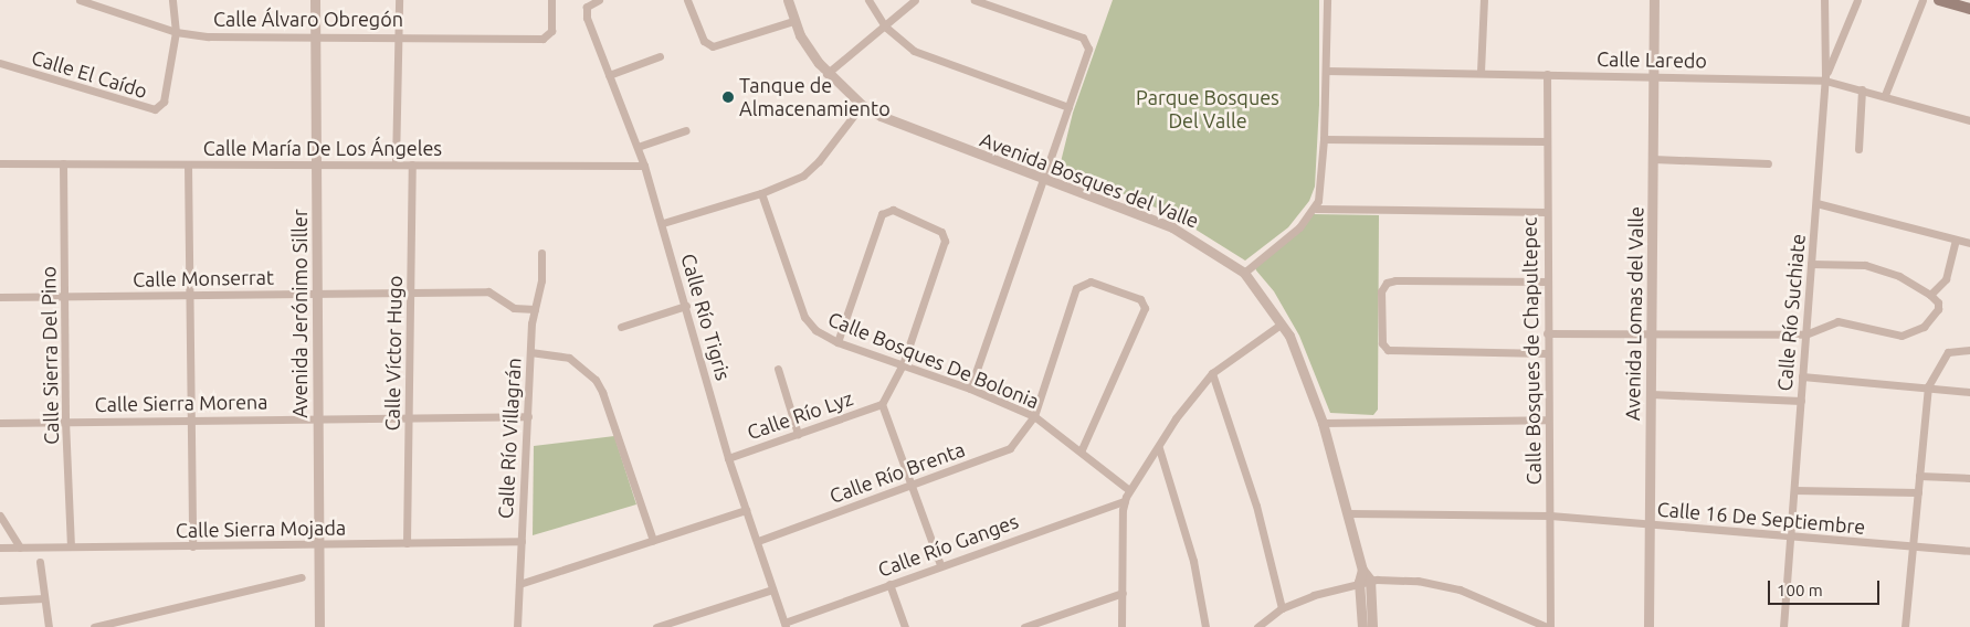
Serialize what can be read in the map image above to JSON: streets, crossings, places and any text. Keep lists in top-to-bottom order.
{
  "streets": {
    "street": [
      "Calle Álvaro Obregón",
      "Calle Laredo",
      "Calle El Caído",
      "Calle María De Los Ángeles",
      "Avenida Bosques del Valle",
      "Calle Monserrat",
      "Calle Río Suchiate",
      "Avenida Jerónimo Siller",
      "Avenida Lomas del Valle",
      "Calle Río Tigris",
      "Calle Bosques de Chapultepec",
      "Calle Víctor Hugo",
      "Calle Sierra Del Pino",
      "Calle Bosques De Bolonia",
      "Calle Sierra Morena",
      "Calle Río Lyz",
      "Calle Río Villagrán",
      "Calle Río Brenta",
      "Calle 16 De Septiembre",
      "Calle Sierra Mojada",
      "Calle Río Ganges"
    ]
  },
  "crossings": [
    ["Calle Álvaro Obregón", "Calle El Caído"],
    ["Calle Álvaro Obregón", "Avenida Jerónimo Siller"],
    ["Calle Laredo", "Calle Río Suchiate"],
    ["Calle Laredo", "Avenida Lomas del Valle"],
    ["Calle Laredo", "Calle Bosques de Chapultepec"],
    ["Calle María De Los Ángeles", "Avenida Jerónimo Siller"],
    ["Calle María De Los Ángeles", "Calle Río Tigris"],
    ["Calle María De Los Ángeles", "Calle Víctor Hugo"],
    ["Calle María De Los Ángeles", "Calle Sierra Del Pino"],
    ["Avenida Bosques del Valle", "Calle 16 De Septiembre"],
    ["Calle Monserrat", "Avenida Jerónimo Siller"],
    ["Calle Monserrat", "Calle Víctor Hugo"],
    ["Calle Monserrat", "Calle Sierra Del Pino"],
    ["Calle Monserrat", "Calle Río Villagrán"],
    ["Calle Río Suchiate", "Calle 16 De Septiembre"],
    ["Avenida Jerónimo Siller", "Calle Sierra Morena"],
    ["Avenida Jerónimo Siller", "Calle Sierra Mojada"],
    ["Avenida Lomas del Valle", "Calle 16 De Septiembre"],
    ["Calle Río Tigris", "Calle Río Lyz"],
    ["Calle Río Tigris", "Calle Río Brenta"],
    ["Calle Río Tigris", "Calle Río Ganges"],
    ["Calle Bosques de Chapultepec", "Calle 16 De Septiembre"],
    ["Calle Víctor Hugo", "Calle Sierra Morena"],
    ["Calle Víctor Hugo", "Calle Sierra Mojada"],
    ["Calle Sierra Del Pino", "Calle Sierra Morena"],
    ["Calle Sierra Del Pino", "Calle Sierra Mojada"],
    ["Calle Bosques De Bolonia", "Calle Río Brenta"],
    ["Calle Sierra Morena", "Calle Río Villagrán"],
    ["Calle Río Villagrán", "Calle Sierra Mojada"]
  ],
  "parks": ["Parque Bosques Del Valle"],
  "places": ["Tanque de Almacenamiento"],
  "scale_bar": "100 m"
}
